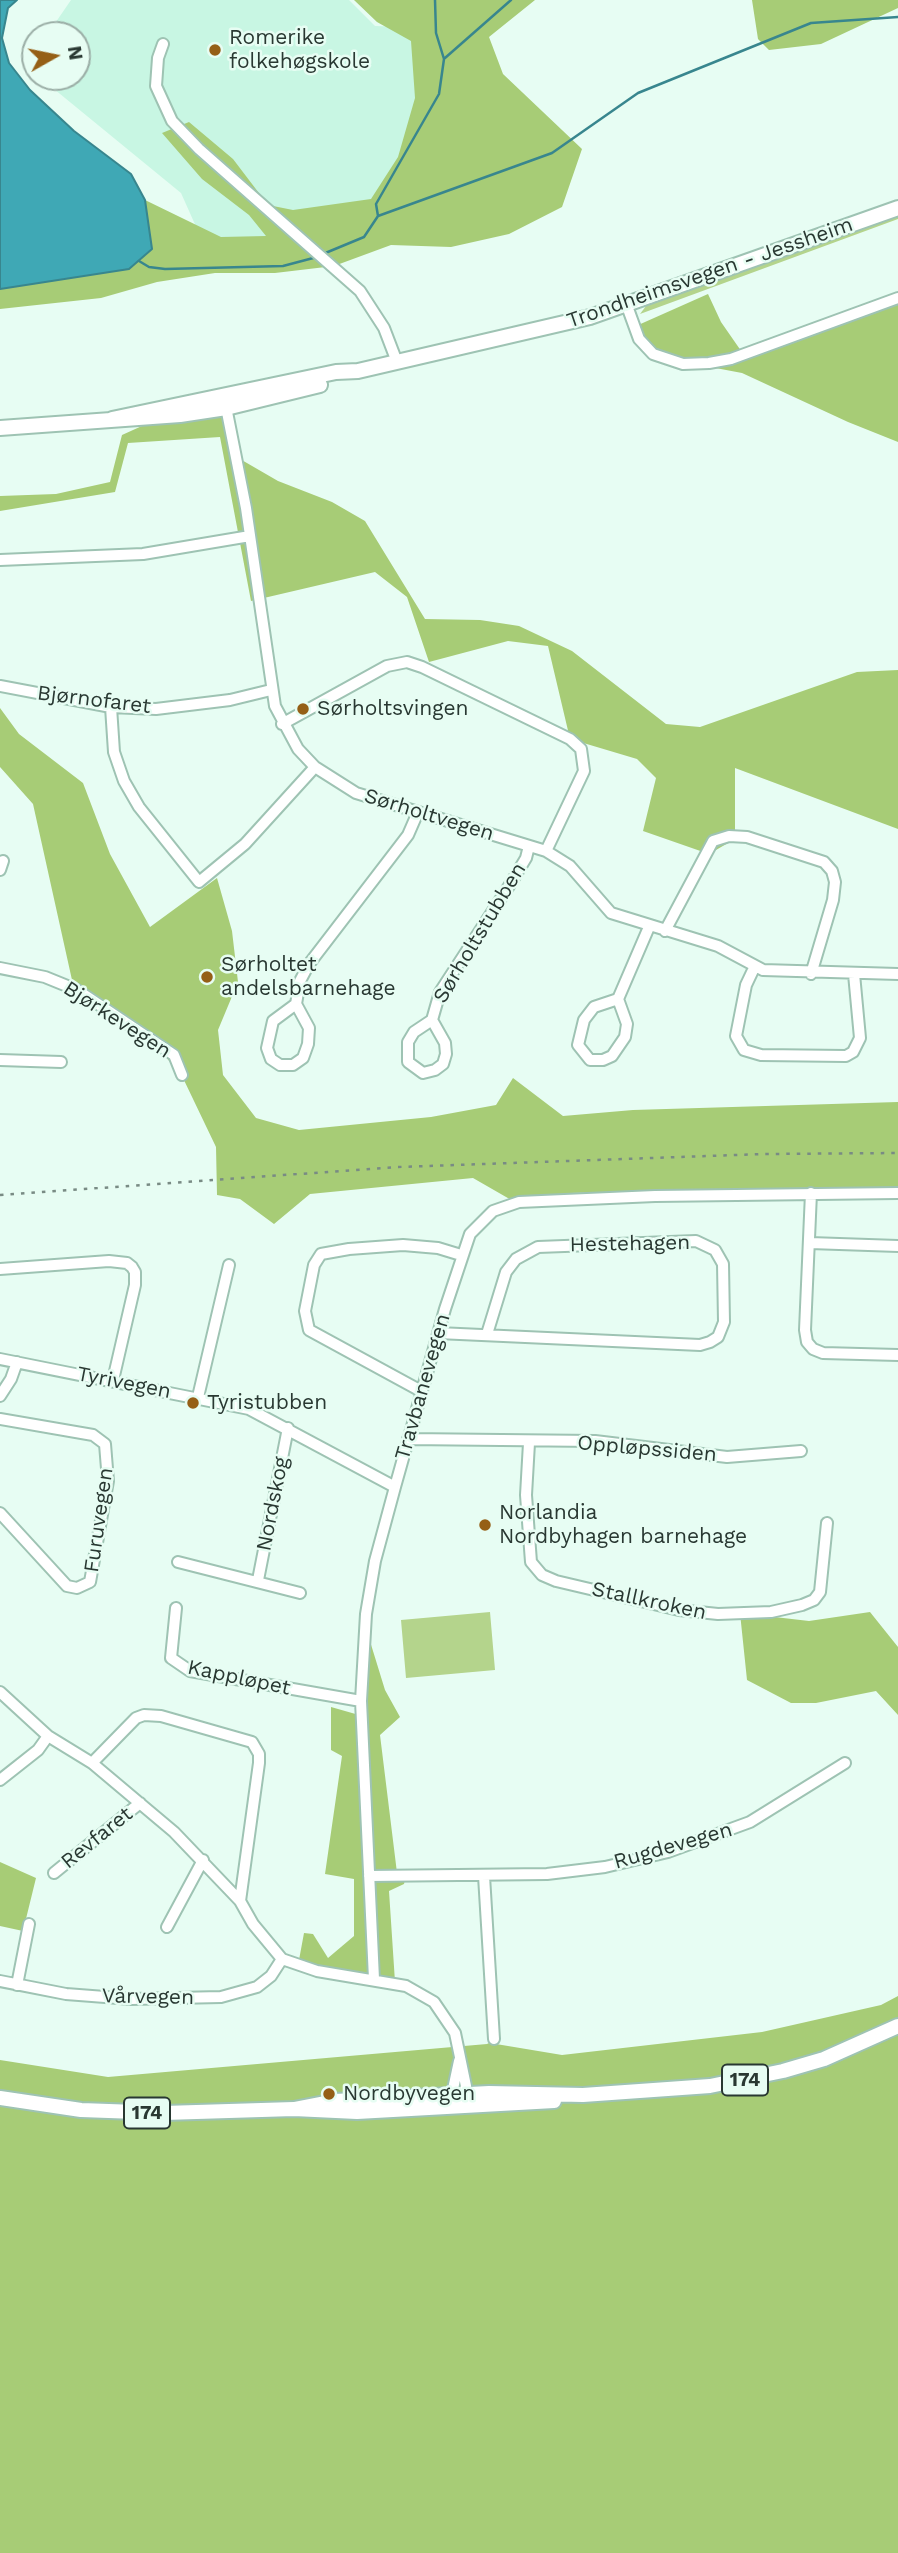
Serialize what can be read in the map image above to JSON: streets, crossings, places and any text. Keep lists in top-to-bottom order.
{
  "streets": {
    "main road": ["Trondheimsvegen - Jessheim", "174"],
    "street": [
      "Bjørnofaret",
      "Sørholtvegen",
      "Sørholtstubben",
      "Bjørkevegen",
      "Hestehagen",
      "Tyrivegen",
      "Travbanevegen",
      "Oppløpssiden",
      "Nordskog",
      "Furuvegen",
      "Stallkroken",
      "Kappløpet",
      "Revfaret",
      "Rugdevegen",
      "Vårvegen"
    ]
  },
  "crossings": [
    ["Trondheimsvegen - Jessheim", "Sørholtvegen"],
    ["Bjørnofaret", "Sørholtvegen"],
    ["Sørholtvegen", "Sørholtstubben"],
    ["Hestehagen", "Travbanevegen"],
    ["Tyrivegen", "Travbanevegen"],
    ["Tyrivegen", "Nordskog"],
    ["Travbanevegen", "Oppløpssiden"],
    ["Travbanevegen", "Kappløpet"],
    ["Travbanevegen", "Rugdevegen"],
    ["Oppløpssiden", "Stallkroken"]
  ],
  "places": [
    "Romerike folkehøgskole",
    "Sørholtsvingen",
    "Sørholtet andelsbarnehage",
    "Tyristubben",
    "Norlandia Nordbyhagen barnehage",
    "Nordbyvegen"
  ],
  "north": "right"
}
